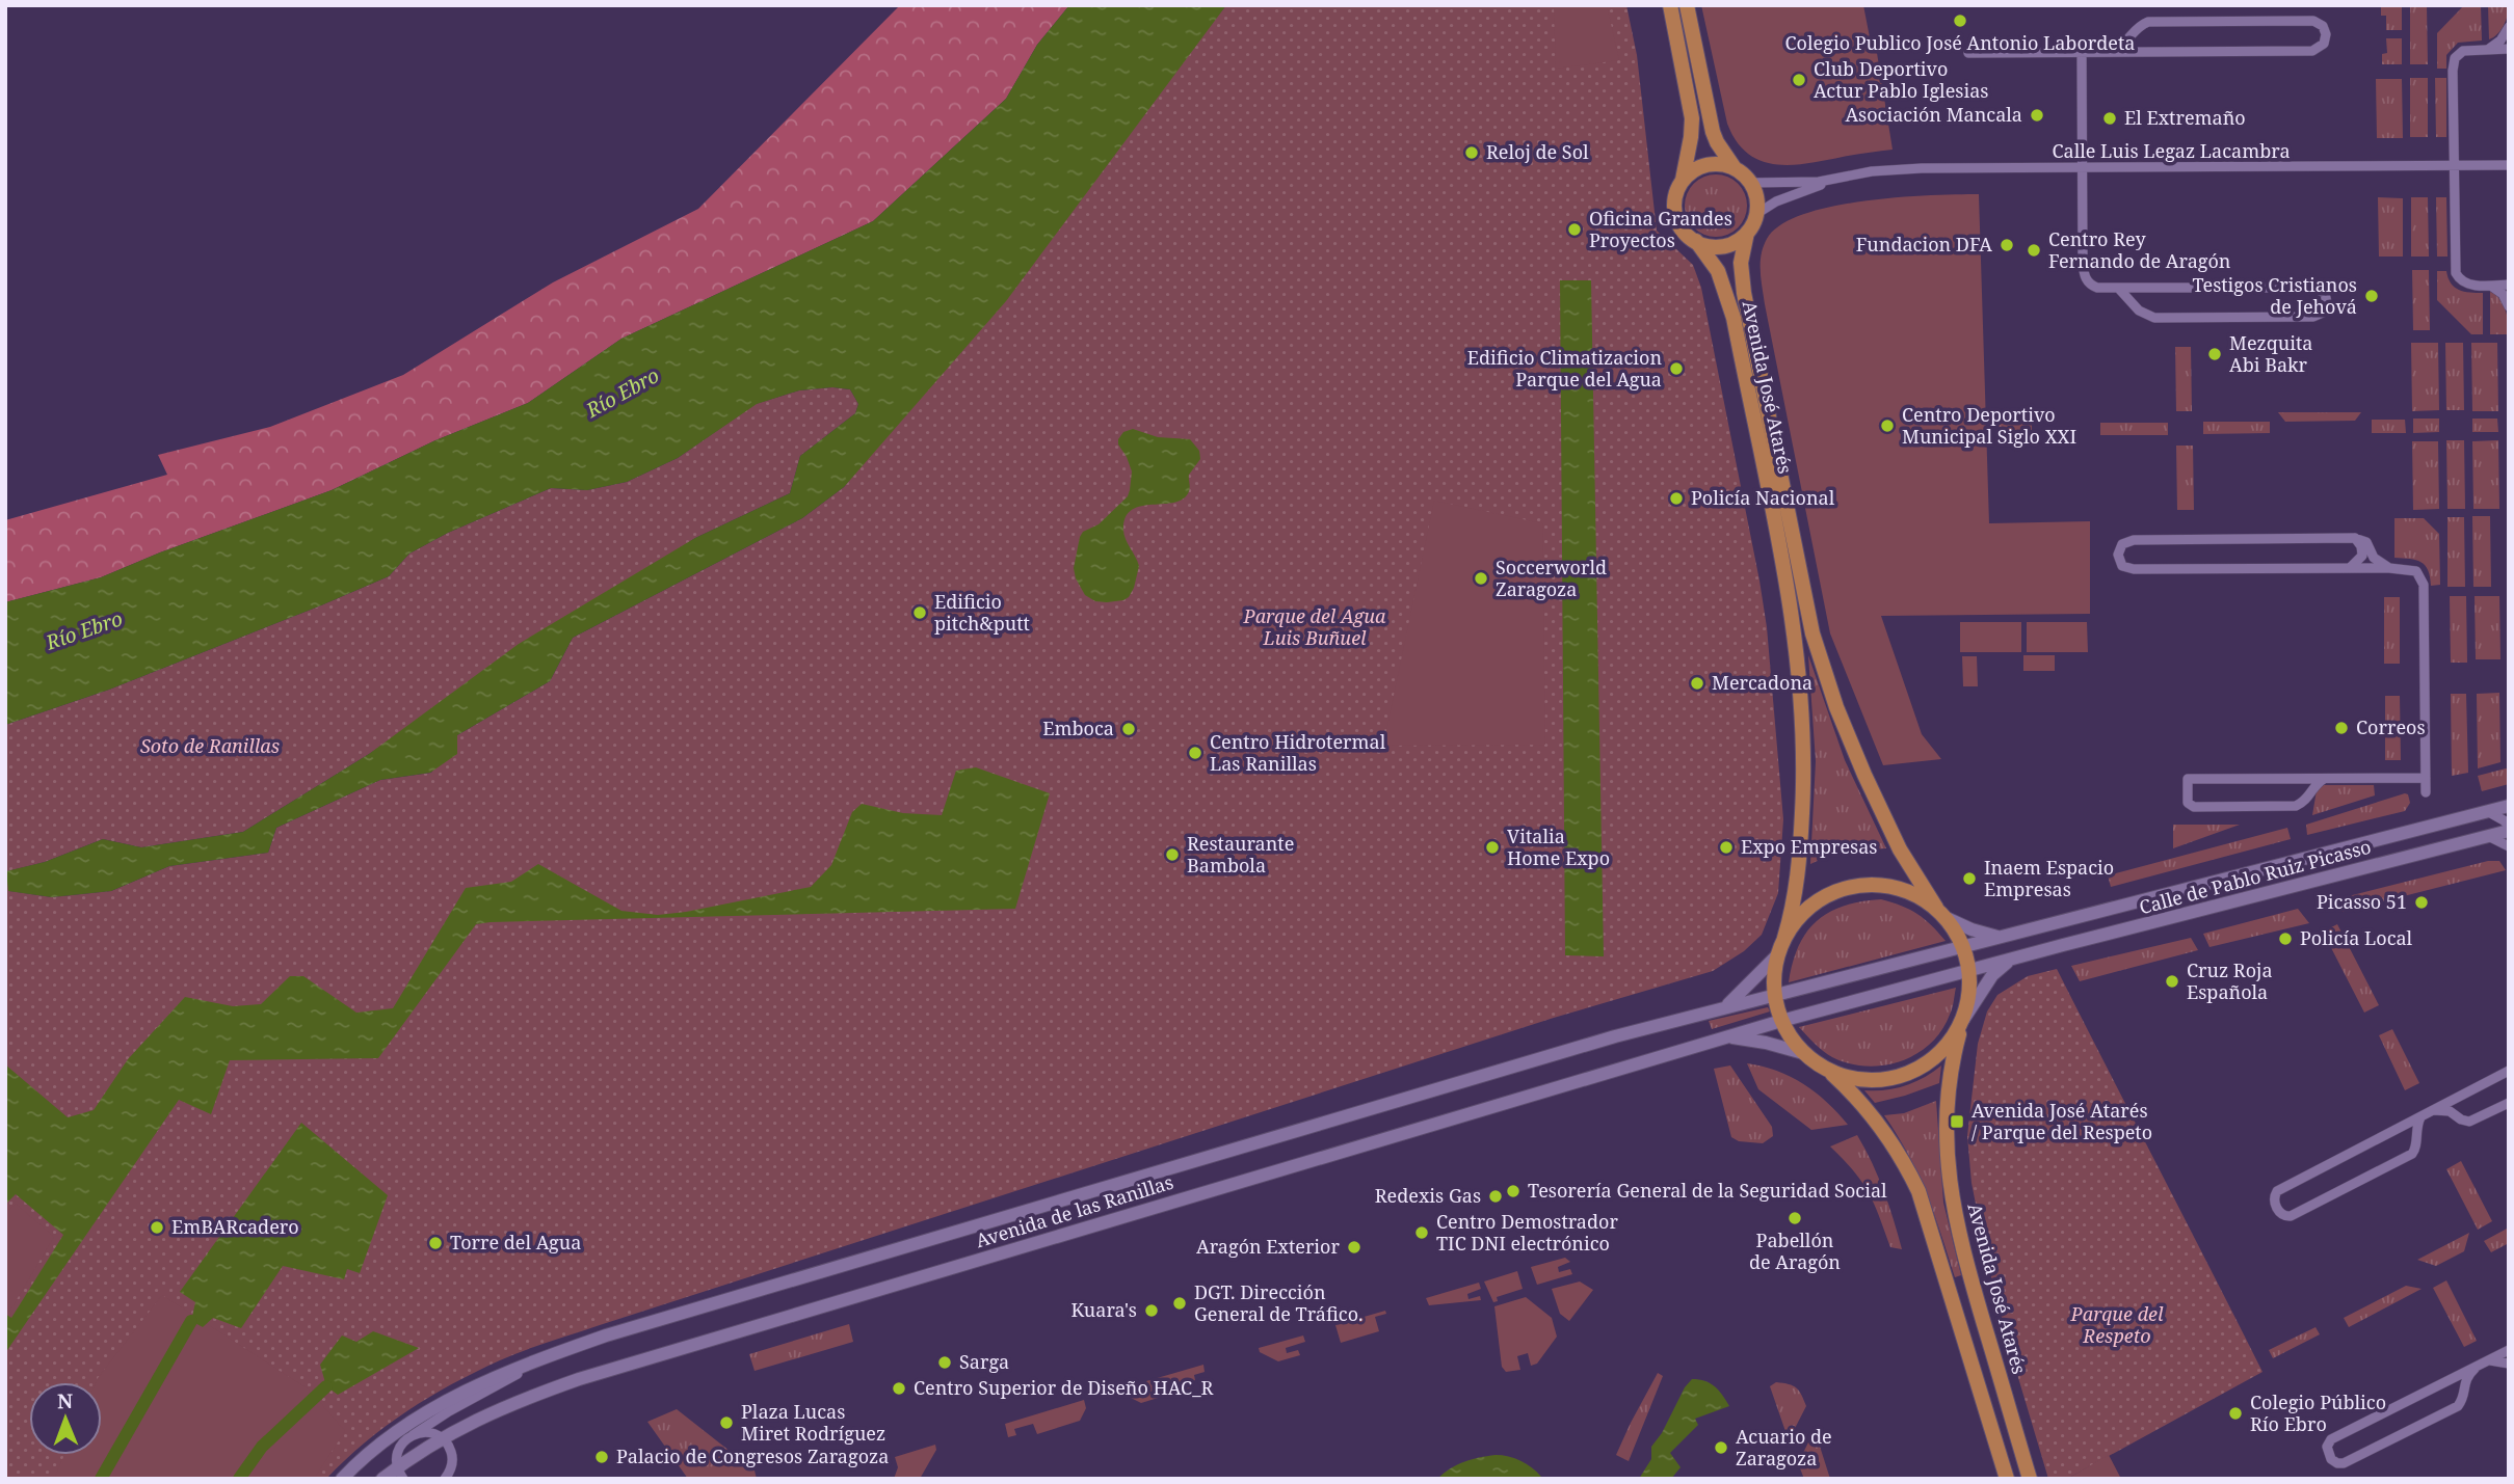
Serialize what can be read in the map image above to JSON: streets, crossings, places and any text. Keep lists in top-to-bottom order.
{
  "streets": {
    "main road": ["Avenida José Atarés", "Calle de Pablo Ruiz Picasso", "Avenida de las Ranillas"],
    "street": ["Calle Luis Legaz Lacambra"]
  },
  "crossings": [
    ["Calle Luis Legaz Lacambra", "Avenida José Atarés"],
    ["Avenida José Atarés", "Calle de Pablo Ruiz Picasso"],
    ["Calle de Pablo Ruiz Picasso", "Avenida de las Ranillas"]
  ],
  "water": ["Río Ebro"],
  "parks": ["Parque del Agua Luis Buñuel", "Soto de Ranillas", "Parque del Respeto"],
  "places": {
    "other": [
      "Colegio Publico José Antonio Labordeta",
      "Club Deportivo Actur Pablo Iglesias",
      "Asociación Mancala",
      "El Extremaño",
      "Reloj de Sol",
      "Oficina Grandes Proyectos",
      "Fundacion DFA",
      "Centro Rey Fernando de Aragón",
      "Testigos Cristianos de Jehová",
      "Mezquita Abi Bakr",
      "Edificio Climatizacion Parque del Agua",
      "Centro Deportivo Municipal Siglo XXI",
      "Policía Nacional",
      "Soccerworld Zaragoza",
      "Edificio pitch&putt",
      "Mercadona",
      "Correos",
      "Emboca",
      "Centro Hidrotermal Las Ranillas",
      "Vitalia Home Expo",
      "Expo Empresas",
      "Restaurante Bambola",
      "Inaem Espacio Empresas",
      "Picasso 51",
      "Policía Local",
      "Cruz Roja Española",
      "Tesorería General de la Seguridad Social",
      "Redexis Gas",
      "Pabellón de Aragón",
      "EmBARcadero",
      "Centro Demostrador TIC DNI electrónico",
      "Torre del Agua",
      "Aragón Exterior",
      "DGT. Dirección General de Tráfico.",
      "Kuara's",
      "Sarga",
      "Centro Superior de Diseño HAC_R",
      "Colegio Público Río Ebro",
      "Plaza Lucas Miret Rodríguez",
      "Acuario de Zaragoza",
      "Palacio de Congresos Zaragoza"
    ],
    "transit": ["Avenida José Atarés / Parque del Respeto"]
  },
  "north": "top"
}
